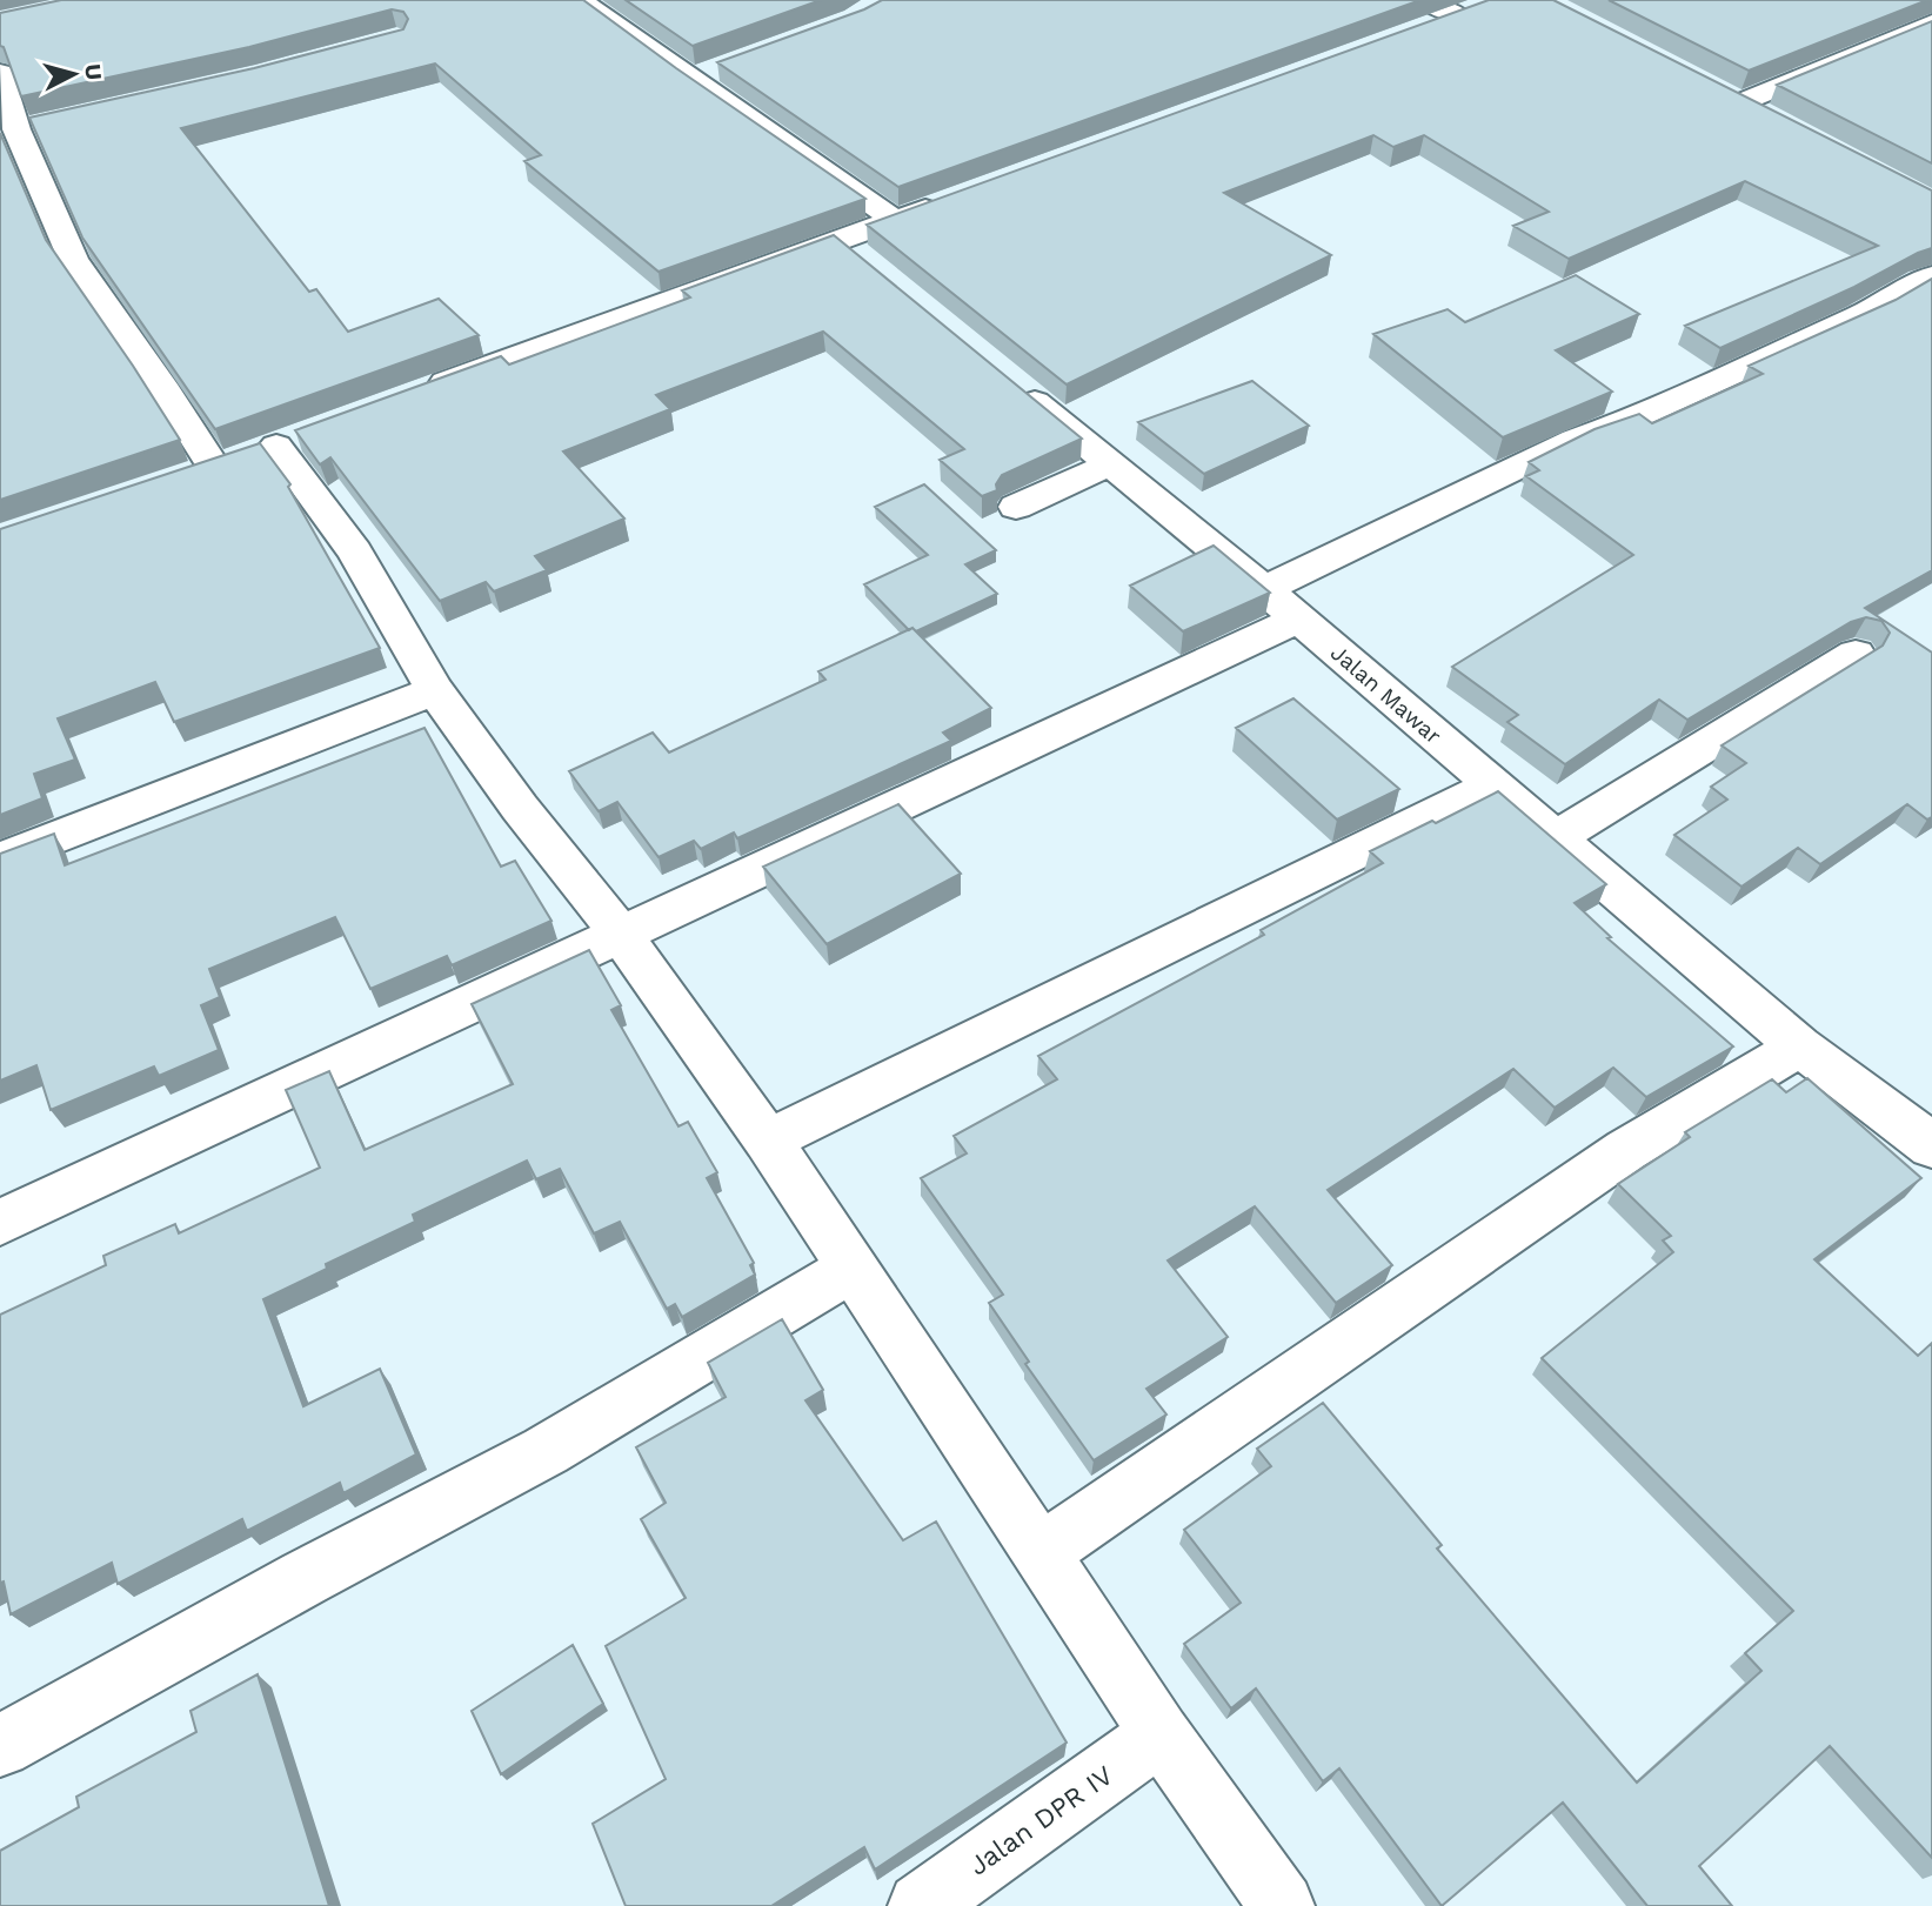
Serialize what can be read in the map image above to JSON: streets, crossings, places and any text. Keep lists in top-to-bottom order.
{
  "streets": {
    "street": ["Jalan Mawar", "Jalan DPR IV"]
  },
  "north": "right"
}
